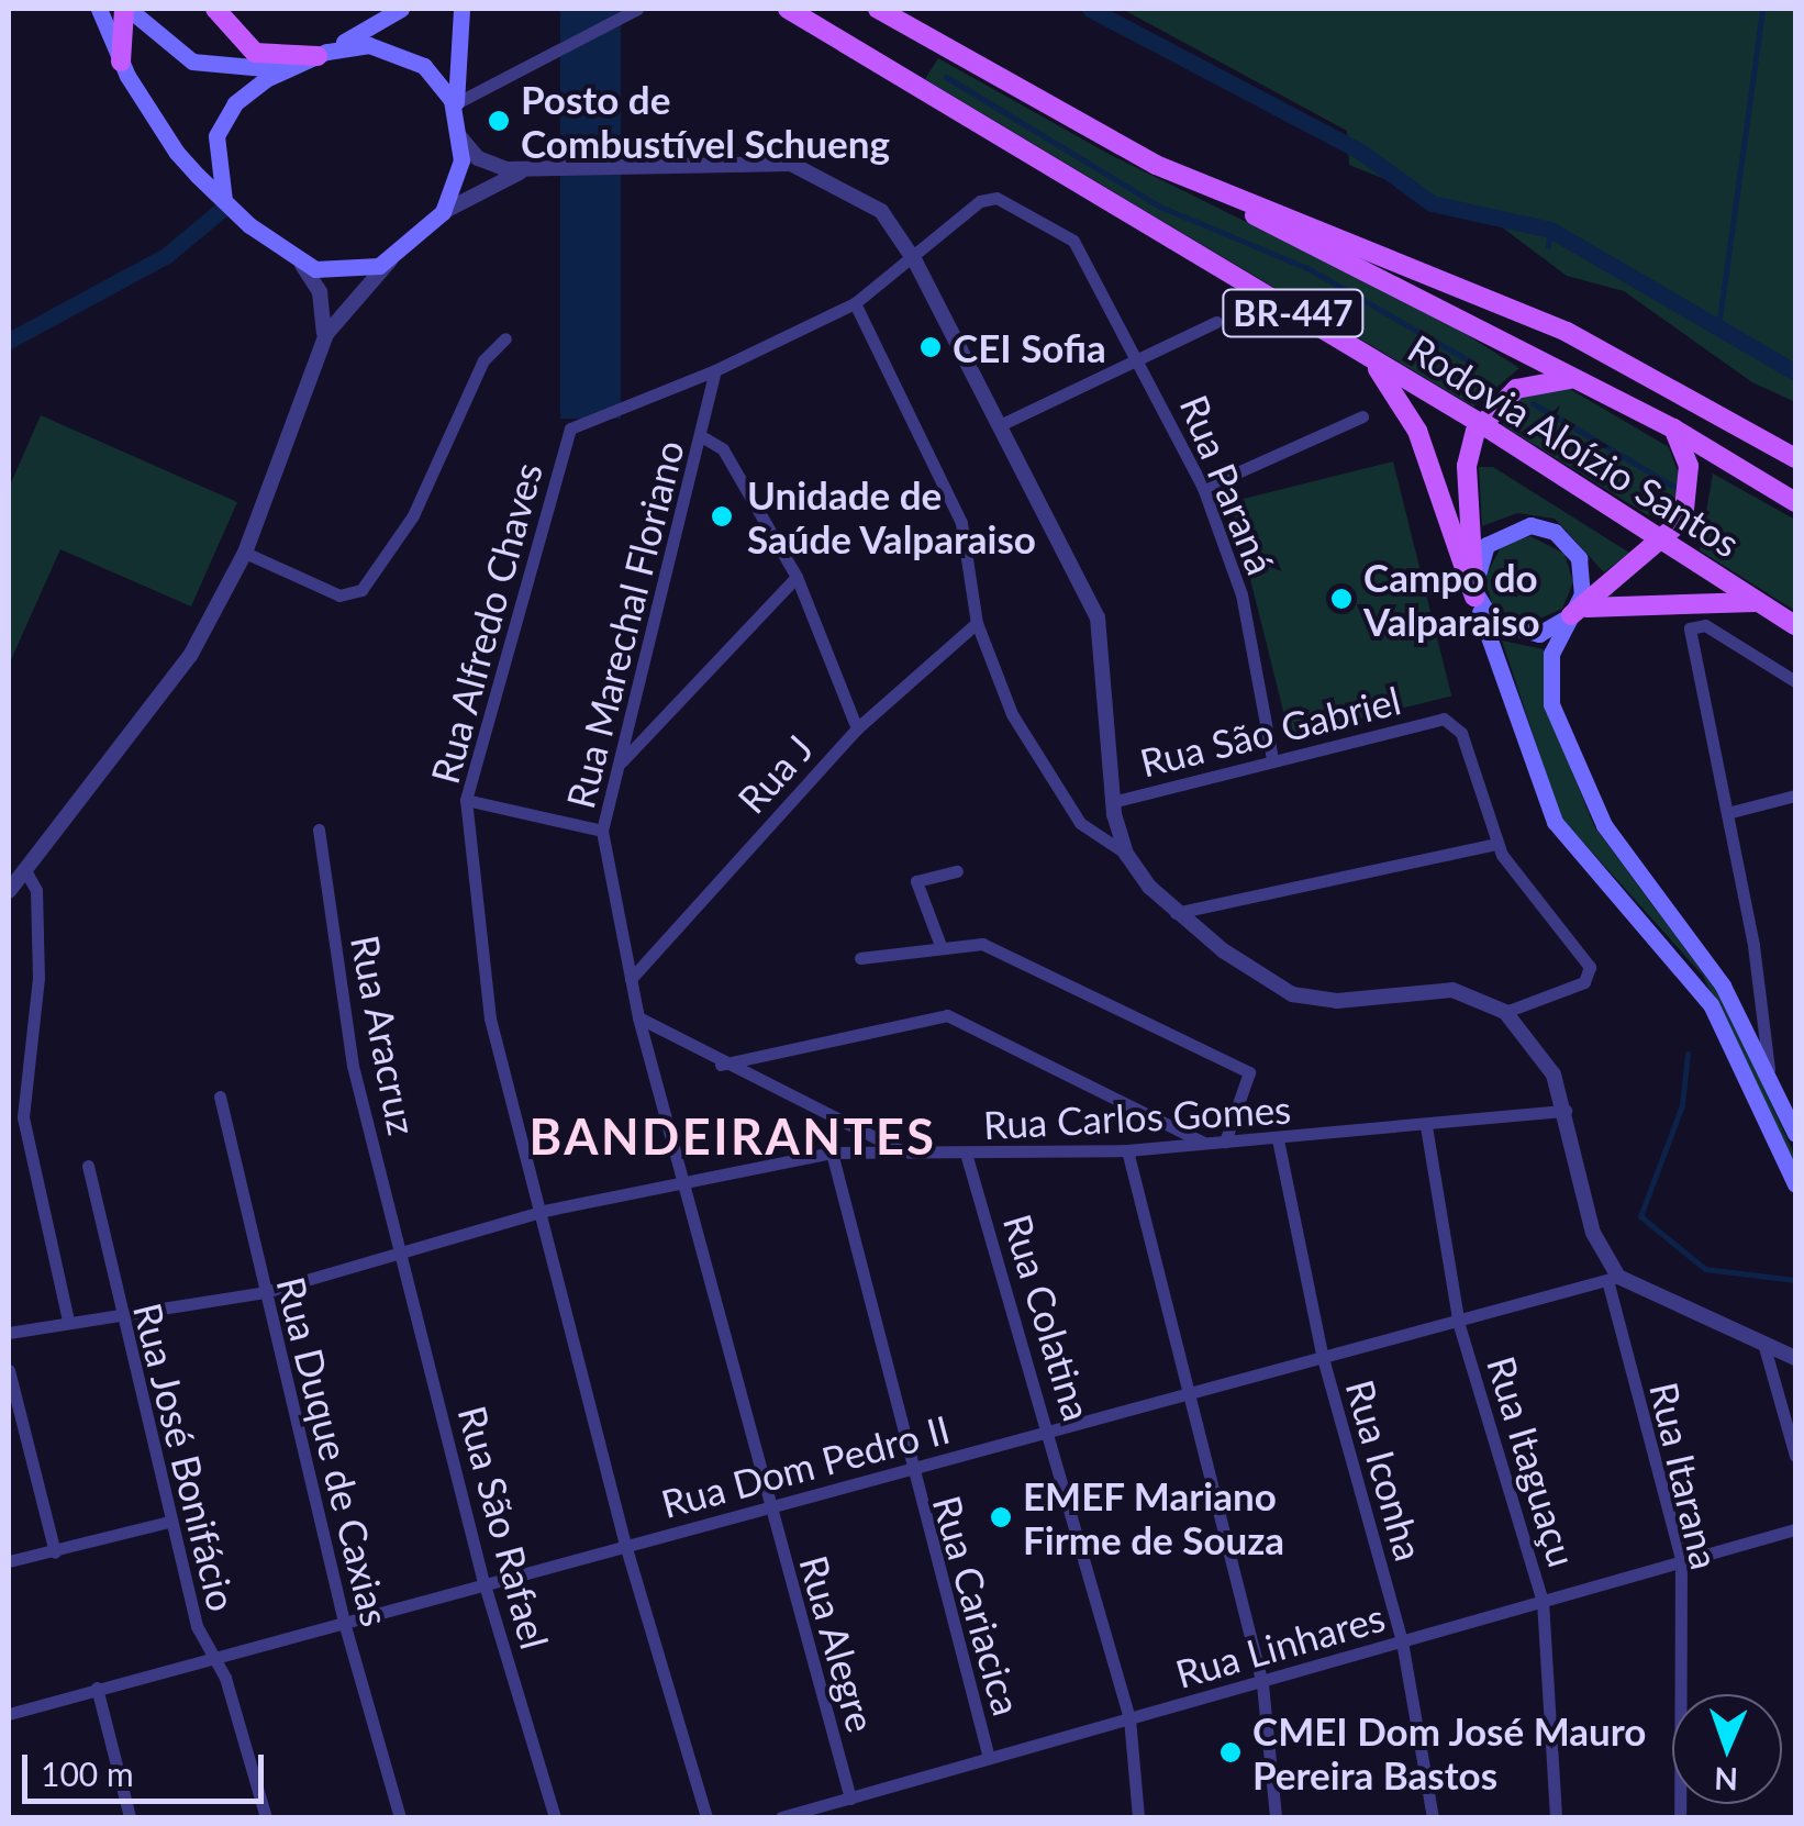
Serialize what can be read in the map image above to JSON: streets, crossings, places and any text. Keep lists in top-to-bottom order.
{
  "streets": {
    "main road": ["BR-447", "Rodovia Aloízio Santos"],
    "street": [
      "Rua Paraná",
      "Rua Alfredo Chaves",
      "Rua Marechal Floriano",
      "Rua São Gabriel",
      "Rua J",
      "Rua Aracruz",
      "Rua Carlos Gomes",
      "Rua Colatina",
      "Rua Duque de Caxias",
      "Rua José Bonifácio",
      "Rua Itaguaçu",
      "Rua Dom Pedro II",
      "Rua Iconha",
      "Rua Itarana",
      "Rua São Rafael",
      "Rua Cariacica",
      "Rua Alegre",
      "Rua Linhares"
    ]
  },
  "crossings": [
    ["Rua Paraná", "Rua São Gabriel"],
    ["Rua Alfredo Chaves", "Rua Marechal Floriano"],
    ["Rua Alfredo Chaves", "Rua Carlos Gomes"],
    ["Rua Alfredo Chaves", "Rua Dom Pedro II"],
    ["Rua Marechal Floriano", "Rua J"],
    ["Rua Marechal Floriano", "Rua Carlos Gomes"],
    ["Rua Marechal Floriano", "Rua Dom Pedro II"],
    ["Rua Marechal Floriano", "Rua Alegre"],
    ["Rua Aracruz", "Rua Carlos Gomes"],
    ["Rua Aracruz", "Rua São Rafael"],
    ["Rua Carlos Gomes", "Rua Colatina"],
    ["Rua Carlos Gomes", "Rua Duque de Caxias"],
    ["Rua Carlos Gomes", "Rua José Bonifácio"],
    ["Rua Carlos Gomes", "Rua Itaguaçu"],
    ["Rua Carlos Gomes", "Rua Iconha"],
    ["Rua Carlos Gomes", "Rua São Rafael"],
    ["Rua Carlos Gomes", "Rua Cariacica"],
    ["Rua Colatina", "Rua Dom Pedro II"],
    ["Rua Colatina", "Rua Linhares"],
    ["Rua Duque de Caxias", "Rua Dom Pedro II"],
    ["Rua José Bonifácio", "Rua Dom Pedro II"],
    ["Rua Itaguaçu", "Rua Dom Pedro II"],
    ["Rua Itaguaçu", "Rua Linhares"],
    ["Rua Dom Pedro II", "Rua Iconha"],
    ["Rua Dom Pedro II", "Rua Itarana"],
    ["Rua Dom Pedro II", "Rua São Rafael"],
    ["Rua Dom Pedro II", "Rua Cariacica"],
    ["Rua Dom Pedro II", "Rua Alegre"],
    ["Rua Iconha", "Rua Linhares"],
    ["Rua Itarana", "Rua Linhares"],
    ["Rua Cariacica", "Rua Linhares"],
    ["Rua Alegre", "Rua Linhares"]
  ],
  "districts": ["BANDEIRANTES"],
  "places": [
    "Posto de Combustível Schueng",
    "CEI Sofia",
    "Unidade de Saúde Valparaiso",
    "Campo do Valparaiso",
    "EMEF Mariano Firme de Souza",
    "CMEI Dom José Mauro Pereira Bastos"
  ],
  "scale_bar": "100 m",
  "north": "bottom"
}
